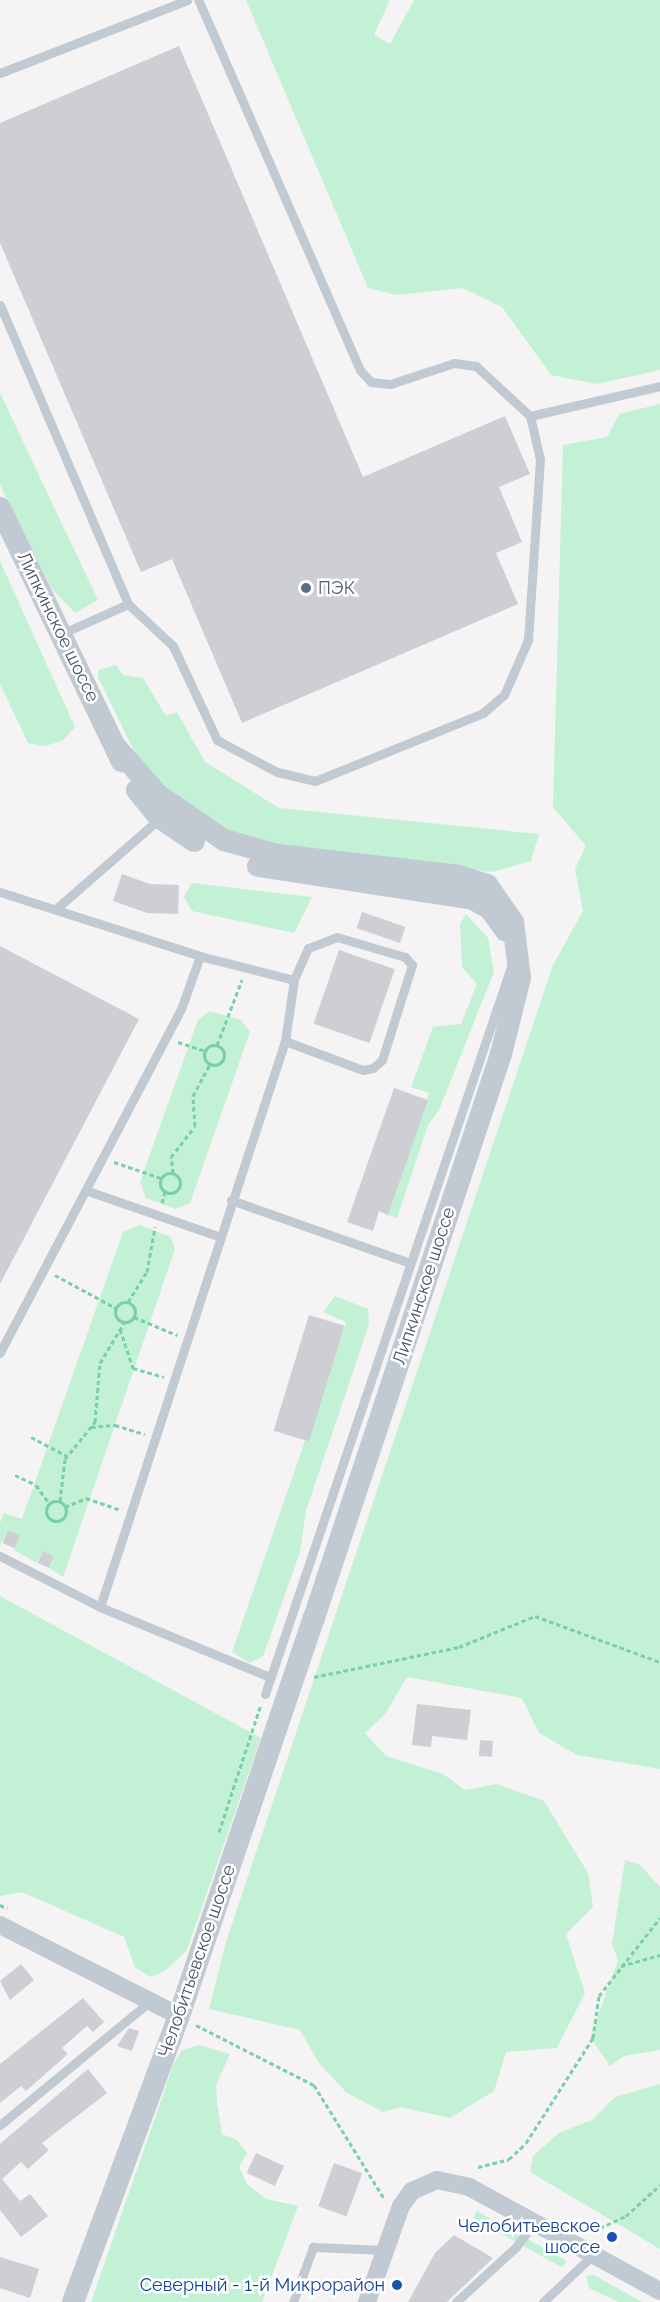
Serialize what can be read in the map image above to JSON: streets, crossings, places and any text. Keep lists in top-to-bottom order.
{
  "streets": {
    "street": ["Липкинское шоссе", "Челобитьевское шоссе"]
  },
  "crossings": [
    ["Липкинское шоссе", "Челобитьевское шоссе"]
  ],
  "places": ["ПЭК", "Челобитьевское шоссе", "Северный - 1-й Микрорайон"]
}
